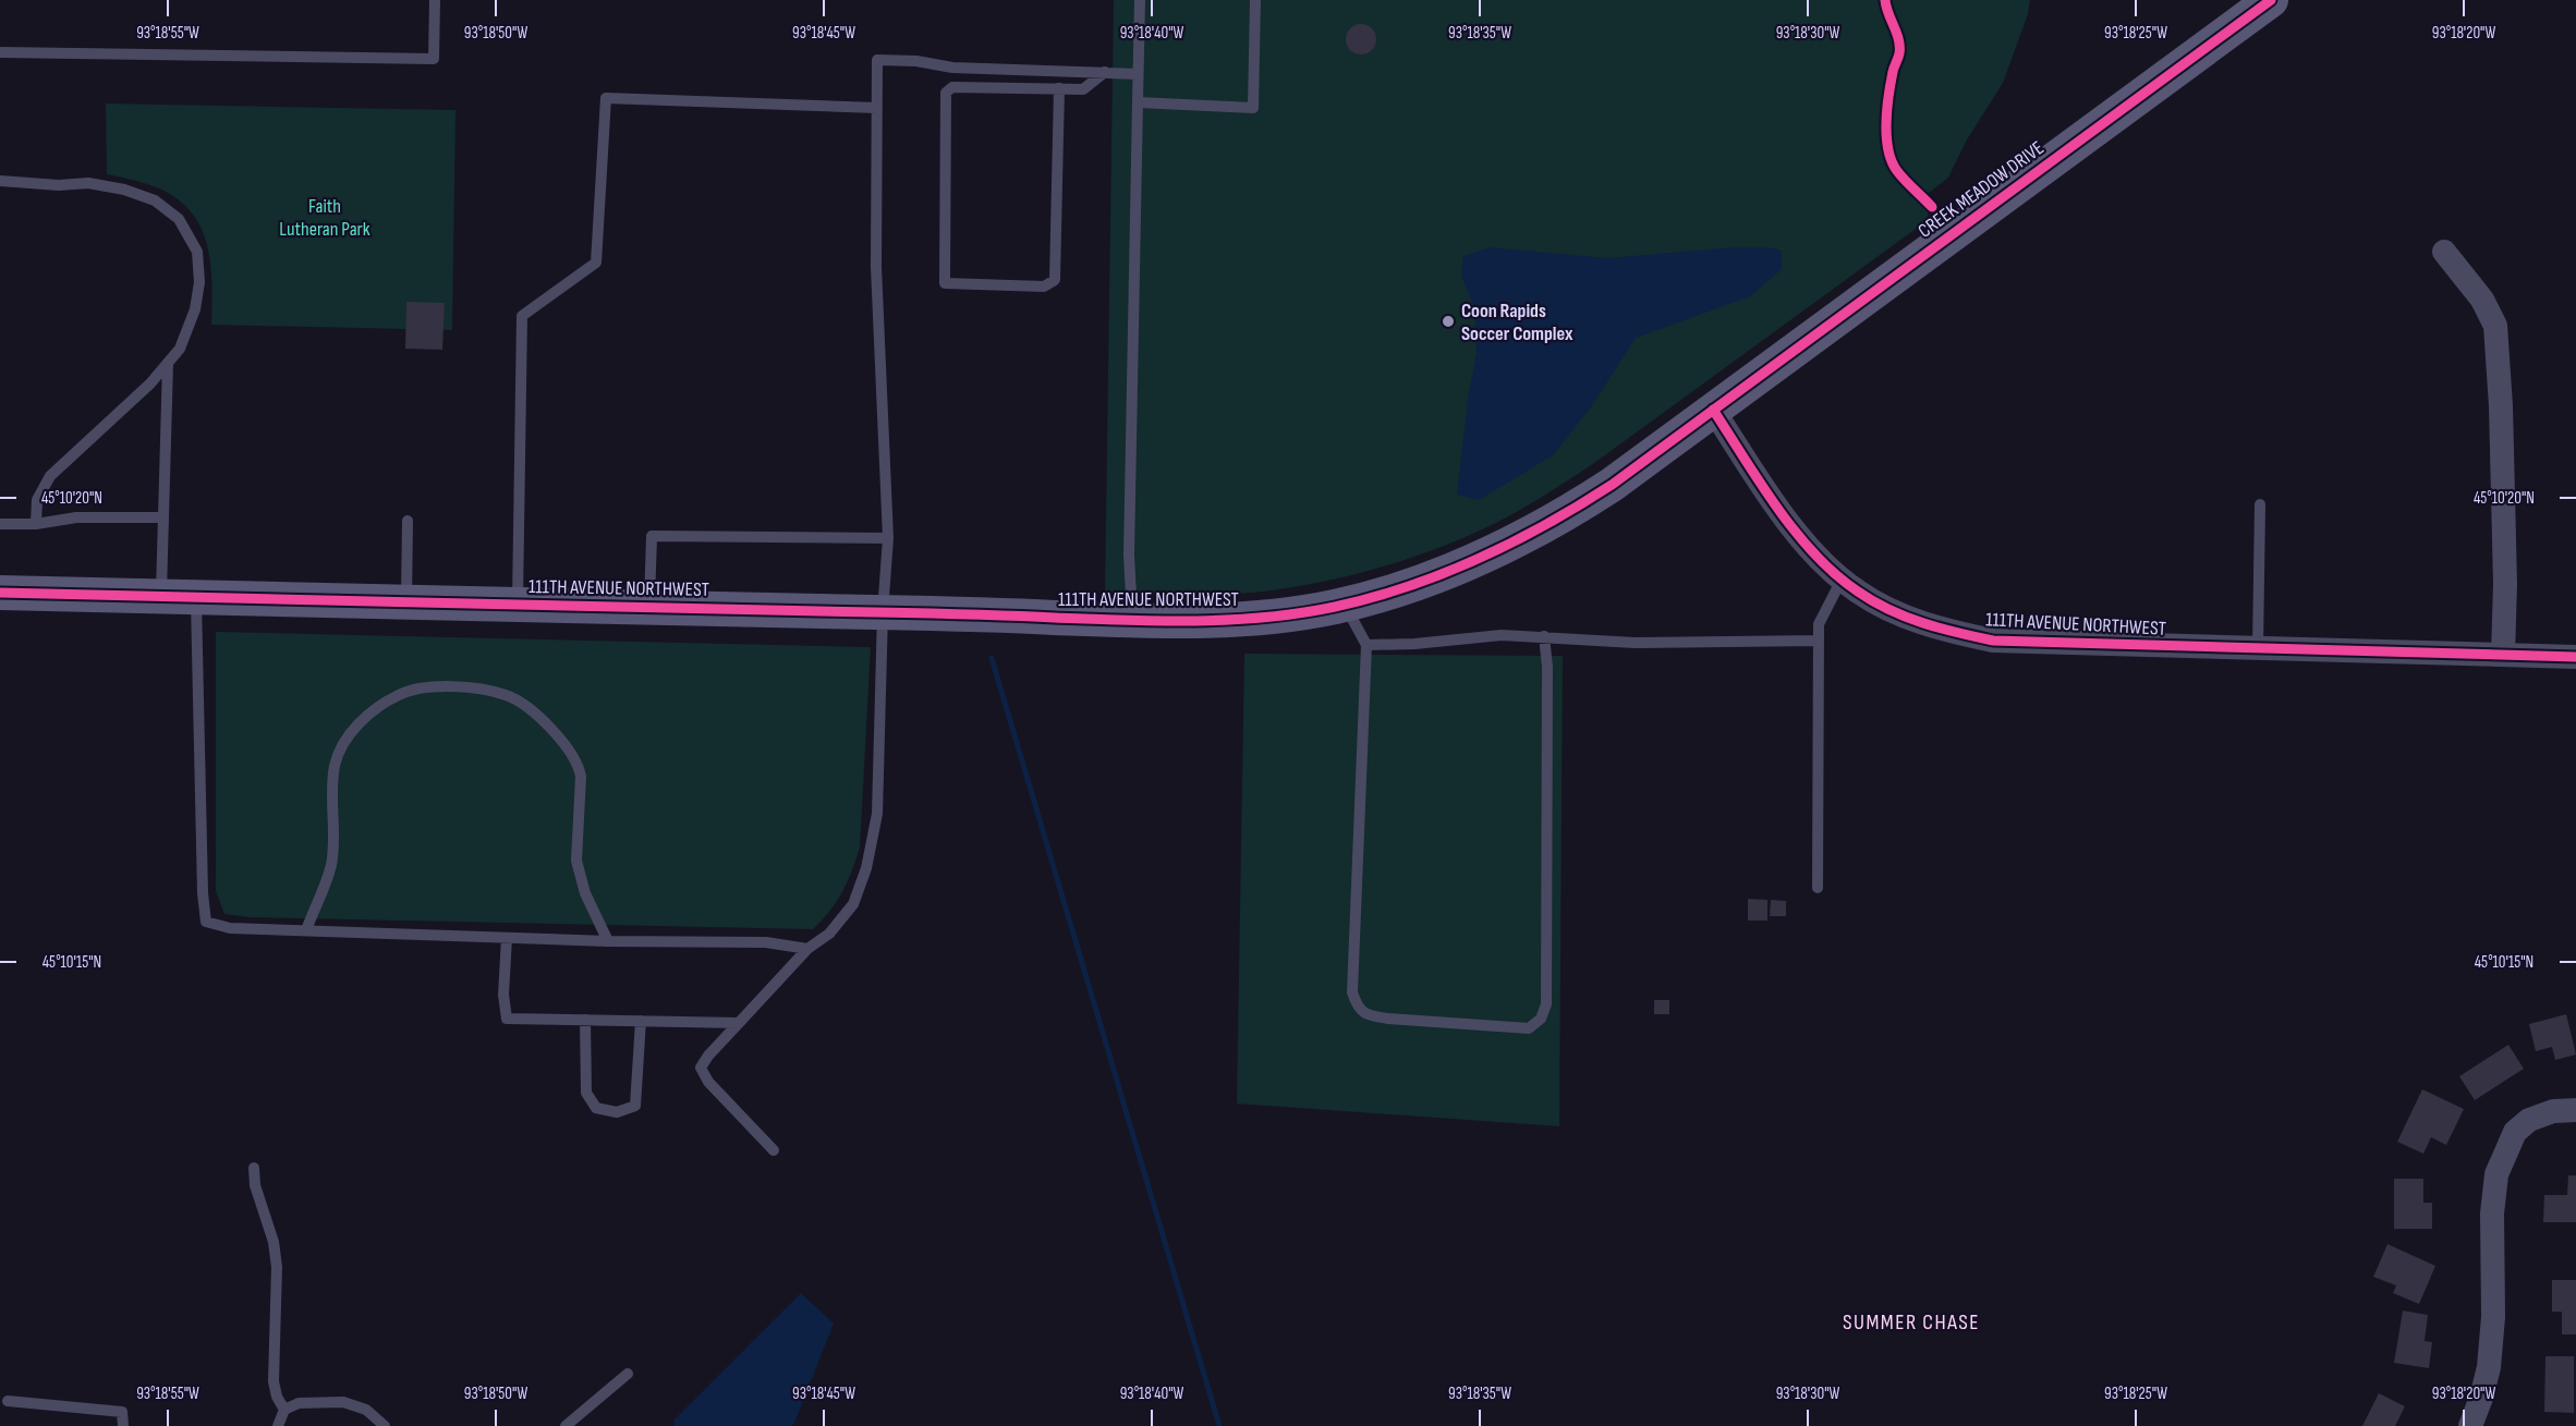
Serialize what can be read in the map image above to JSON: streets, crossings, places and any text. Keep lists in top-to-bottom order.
{
  "streets": {
    "street": ["CREEK MEADOW DRIVE", "111TH AVENUE NORTHWEST"]
  },
  "crossings": [
    ["CREEK MEADOW DRIVE", "111TH AVENUE NORTHWEST"]
  ],
  "districts": ["SUMMER CHASE"],
  "parks": ["Faith Lutheran Park"],
  "places": ["Coon Rapids Soccer Complex"],
  "coordinates": [
    "93°18'55\"W",
    "93°18'50\"W",
    "93°18'45\"W",
    "93°18'40\"W",
    "93°18'35\"W",
    "93°18'30\"W",
    "93°18'25\"W",
    "93°18'20\"W",
    "45°10'20\"N",
    "45°10'15\"N"
  ]
}
